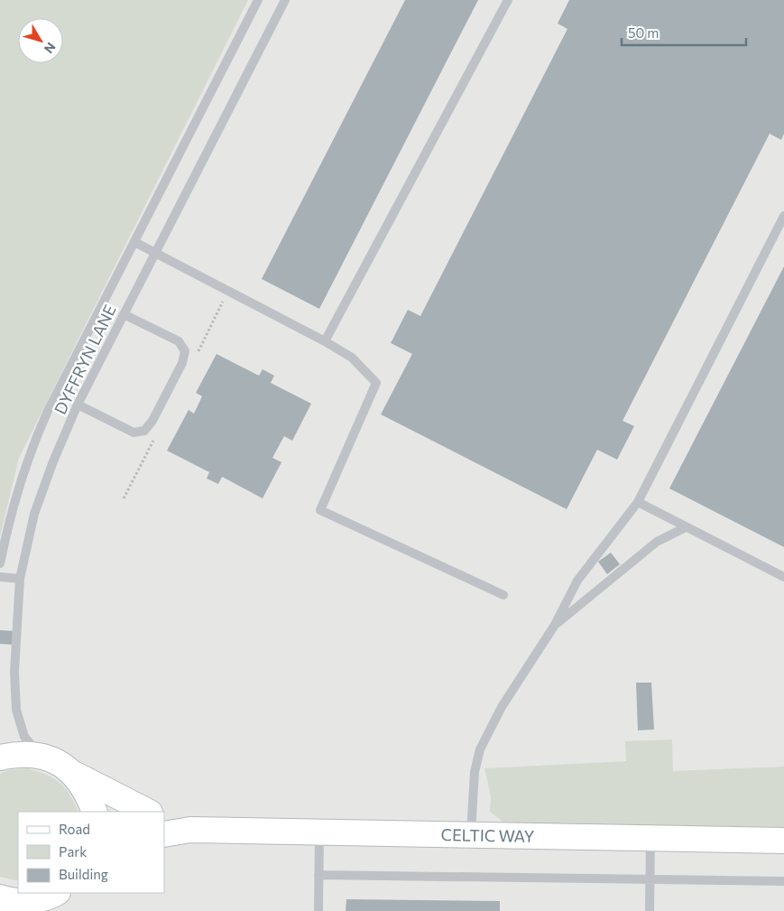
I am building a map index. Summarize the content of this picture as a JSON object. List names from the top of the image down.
{
  "streets": {
    "street": ["CELTIC WAY"],
    "lane": ["DYFFRYN LANE"]
  },
  "legend": ["Road", "Park", "Building"],
  "scale_bar": "50 m",
  "north": "bottom right"
}
